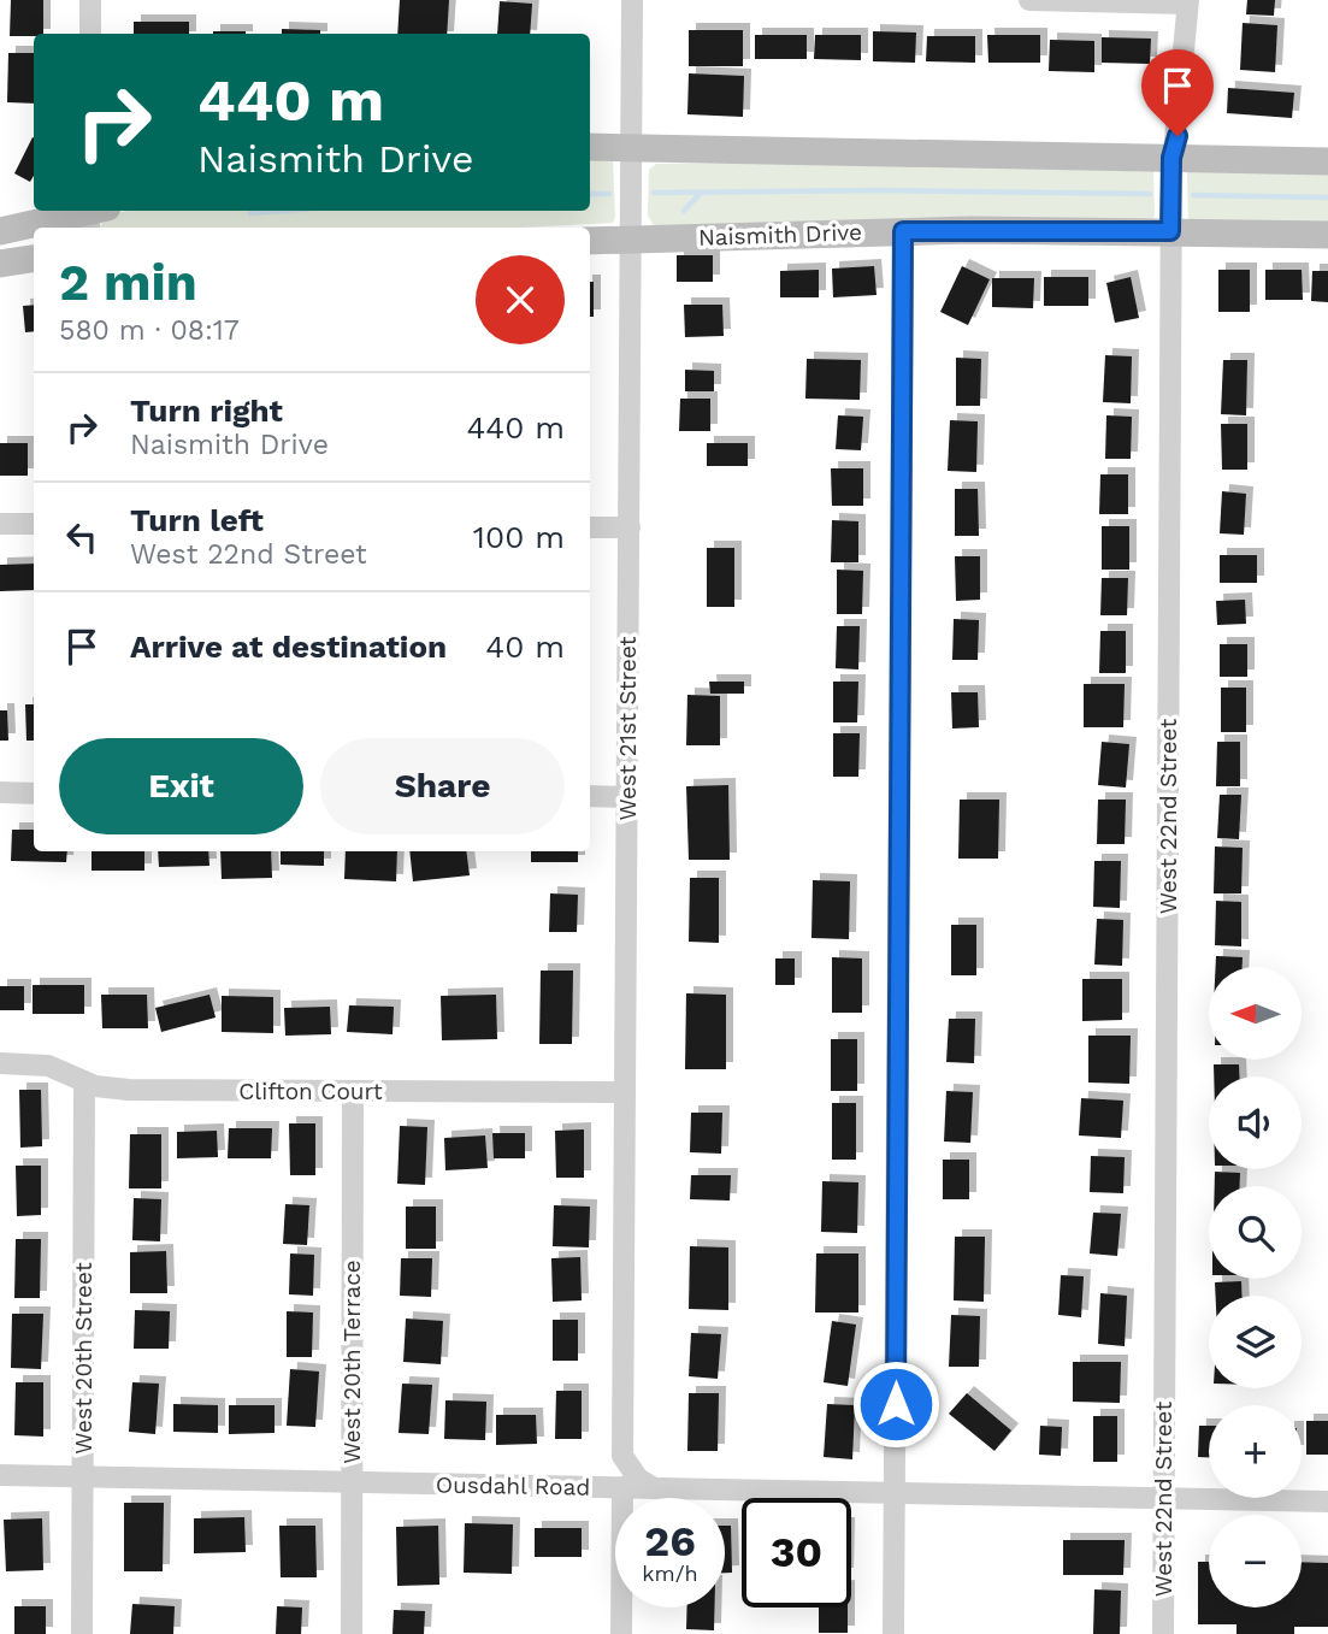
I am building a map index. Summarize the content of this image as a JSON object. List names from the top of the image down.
{
  "streets": {
    "street": [
      "Naismith Drive",
      "West 21st Street",
      "West 22nd Street",
      "Clifton Court",
      "West 20th Street",
      "West 20th Terrace",
      "Ousdahl Road"
    ]
  },
  "crossings": [
    ["Naismith Drive", "West 21st Street"],
    ["Naismith Drive", "West 22nd Street"],
    ["West 21st Street", "Clifton Court"],
    ["West 22nd Street", "Ousdahl Road"],
    ["Clifton Court", "West 20th Street"],
    ["Clifton Court", "West 20th Terrace"],
    ["West 20th Street", "Ousdahl Road"],
    ["West 20th Terrace", "Ousdahl Road"]
  ],
  "north": "left",
  "page": {
    "turn": ["440 m", "Naismith Drive"],
    "heading": ["2 min", "580 m · 08:17"],
    "list": [
      {
        "name": "Turn right",
        "note": "Naismith Drive",
        "value": "440 m"
      },
      {
        "name": "Turn left",
        "note": "West 22nd Street",
        "value": "100 m"
      },
      {
        "name": "Arrive at destination",
        "value": "40 m"
      }
    ],
    "buttons": ["Exit", "Share"],
    "map_buttons": ["+", "−"],
    "speed": "26 km/h",
    "limit": "30"
  }
}
